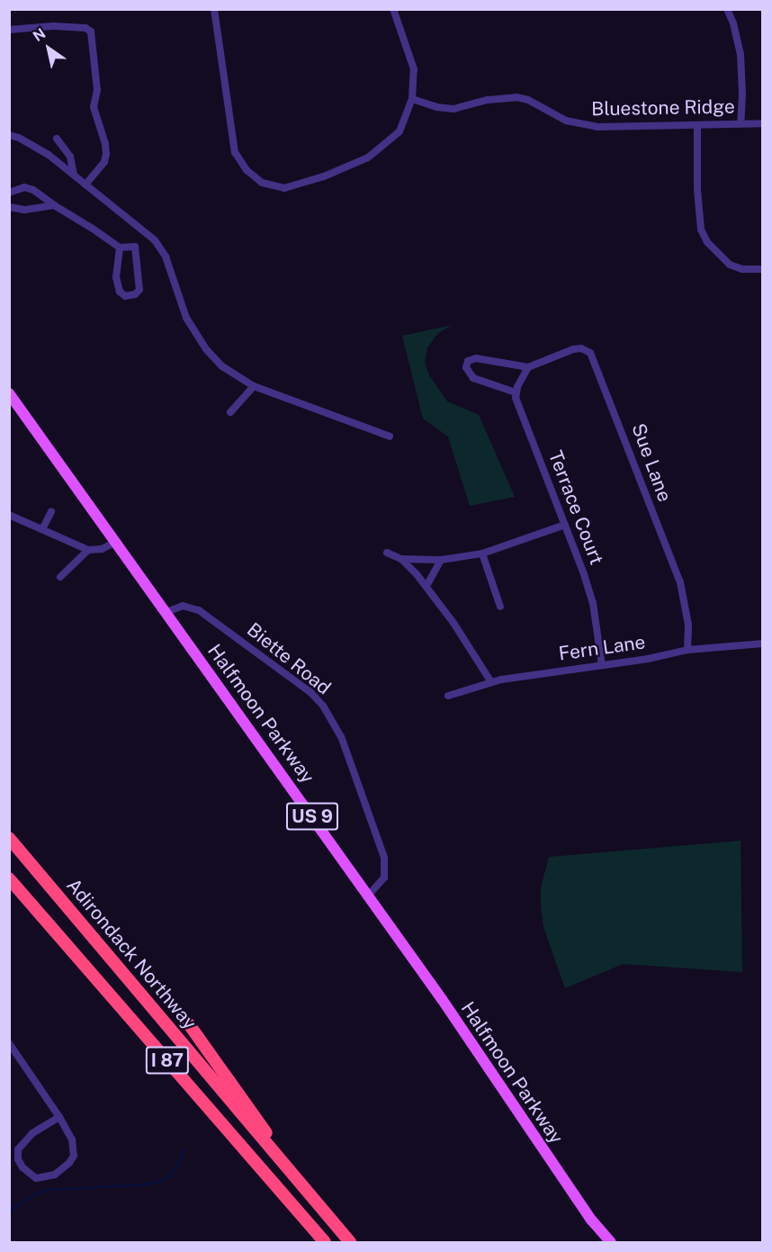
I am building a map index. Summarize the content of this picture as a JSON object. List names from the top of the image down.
{
  "streets": {
    "highway": ["Adirondack Northway", "I 87"],
    "main road": ["Halfmoon Parkway", "US 9"],
    "street": [
      "Bluestone Ridge",
      "Sue Lane",
      "Terrace Court",
      "Fern Lane",
      "Biette Road"
    ]
  },
  "crossings": [
    ["Sue Lane", "Fern Lane"],
    ["Terrace Court", "Fern Lane"],
    ["Biette Road", "Halfmoon Parkway"]
  ],
  "north": "top left"
}
